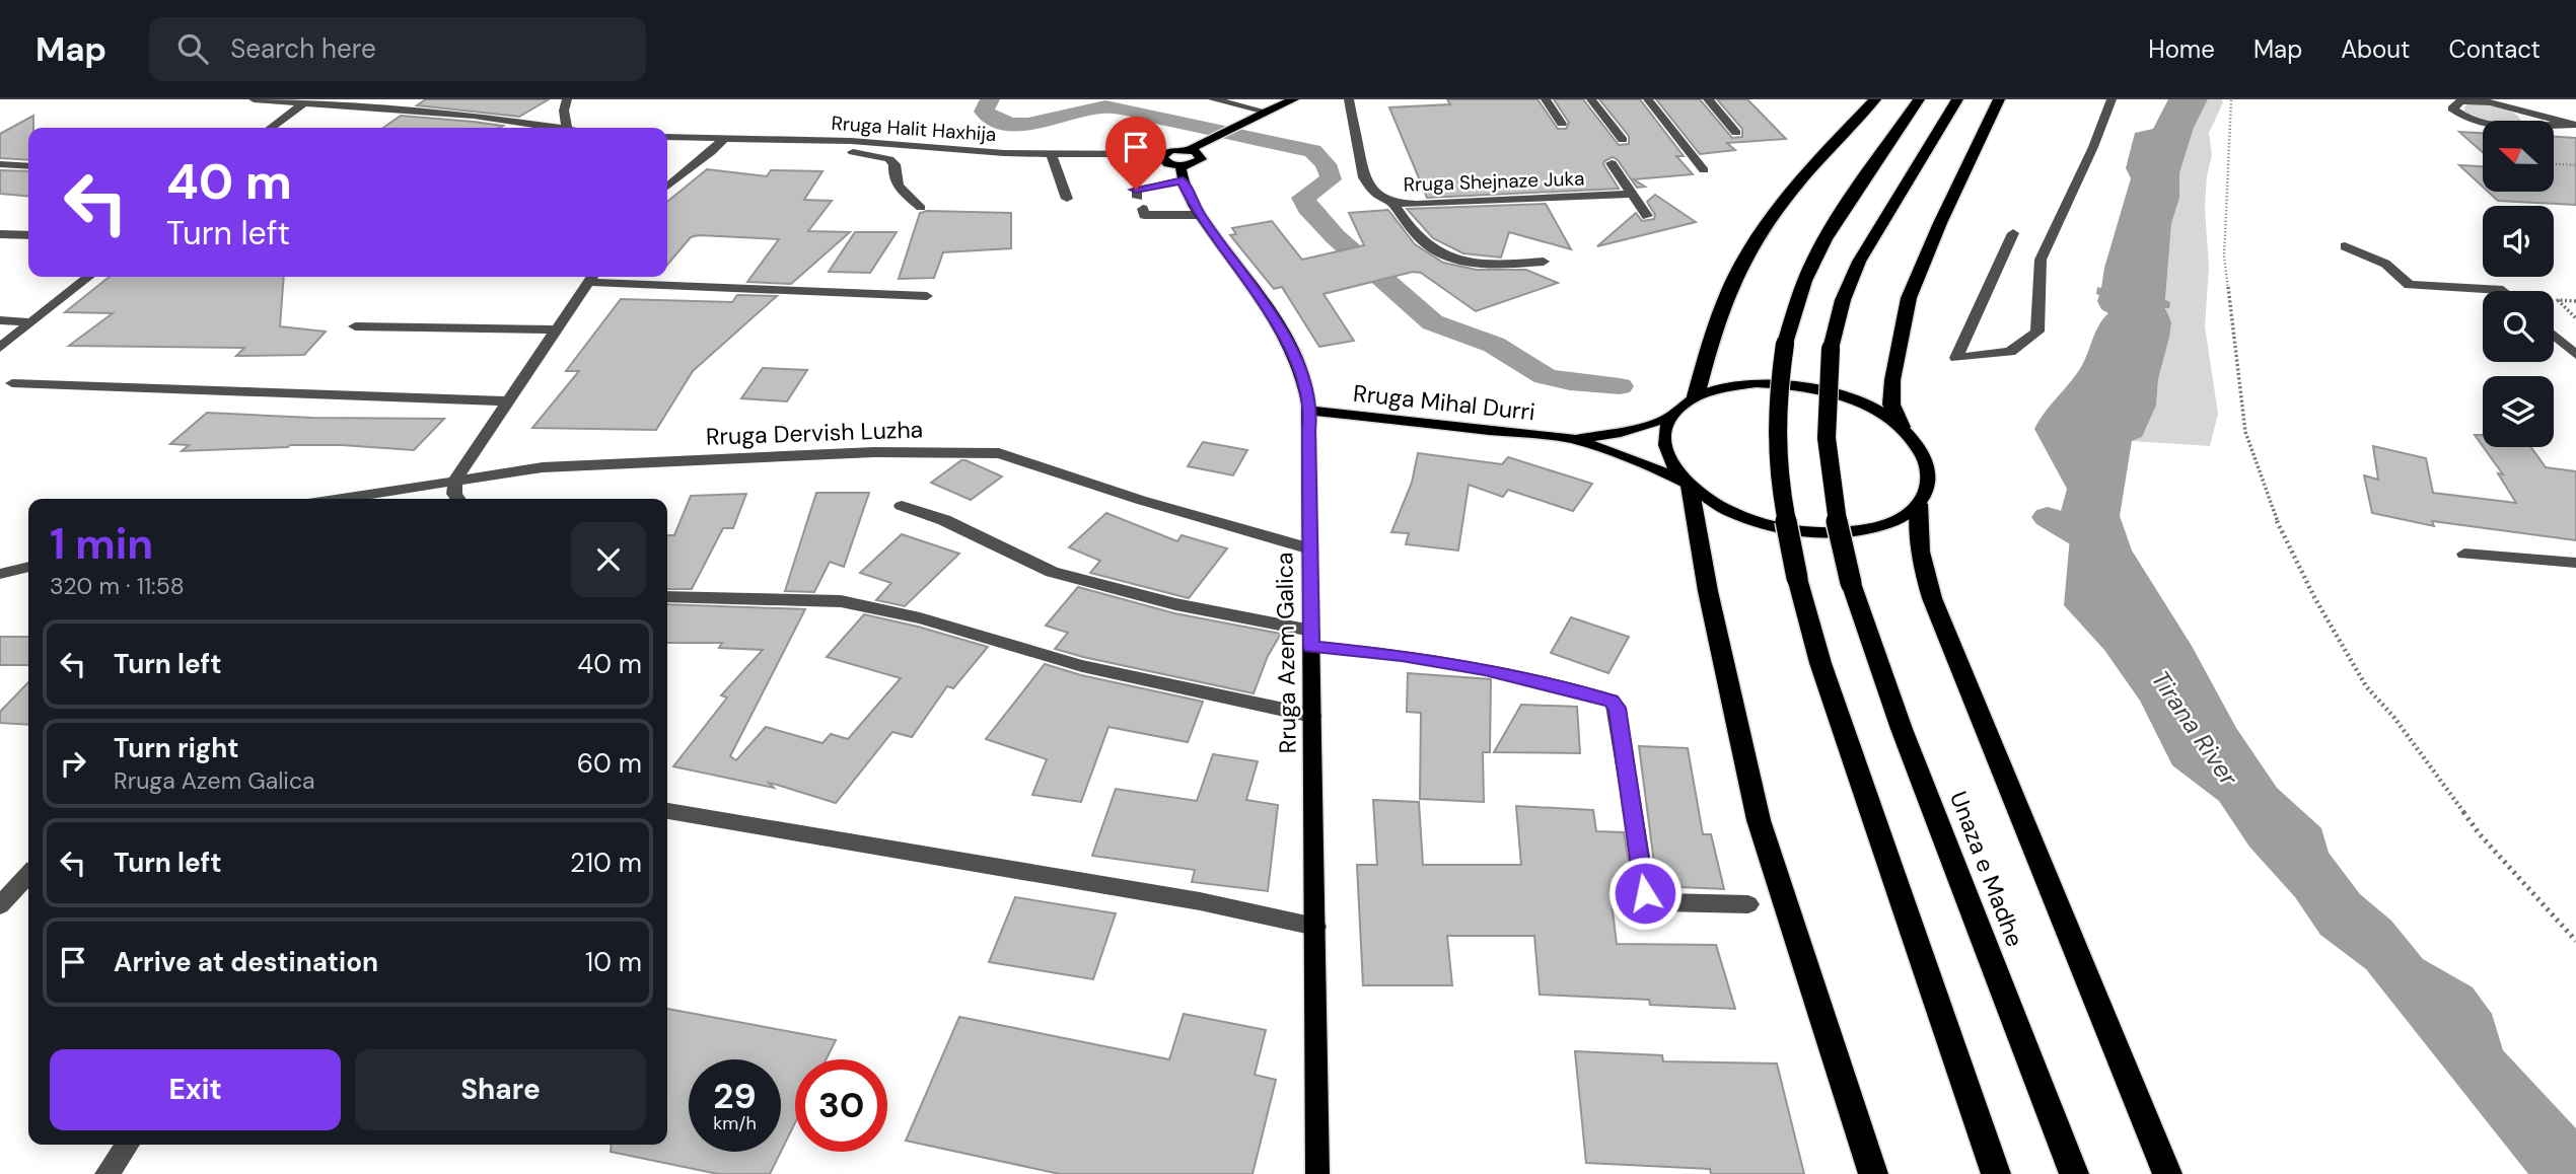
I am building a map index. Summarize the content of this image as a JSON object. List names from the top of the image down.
{
  "streets": {
    "highway": ["Unaza e Madhe"],
    "main road": ["Rruga Mihal Durri", "Rruga Azem Galica"],
    "street": ["Rruga Halit Haxhija", "Rruga Shejnaze Juka", "Rruga Dervish Luzha"]
  },
  "crossings": [
    ["Rruga Mihal Durri", "Rruga Azem Galica"],
    ["Rruga Dervish Luzha", "Rruga Azem Galica"]
  ],
  "water": ["Tirana River"],
  "north": "left",
  "page": {
    "header": "Map",
    "search": "Search here",
    "nav": [
      "Home",
      "Map",
      "About",
      "Contact"
    ],
    "turn": ["40 m", "Turn left"],
    "heading": ["1 min", "320 m · 11:58"],
    "list": [
      {
        "name": "Turn left",
        "value": "40 m"
      },
      {
        "name": "Turn right",
        "note": "Rruga Azem Galica",
        "value": "60 m"
      },
      {
        "name": "Turn left",
        "value": "210 m"
      },
      {
        "name": "Arrive at destination",
        "value": "10 m"
      }
    ],
    "buttons": ["Exit", "Share"],
    "speed": "29 km/h",
    "limit": "30"
  }
}
